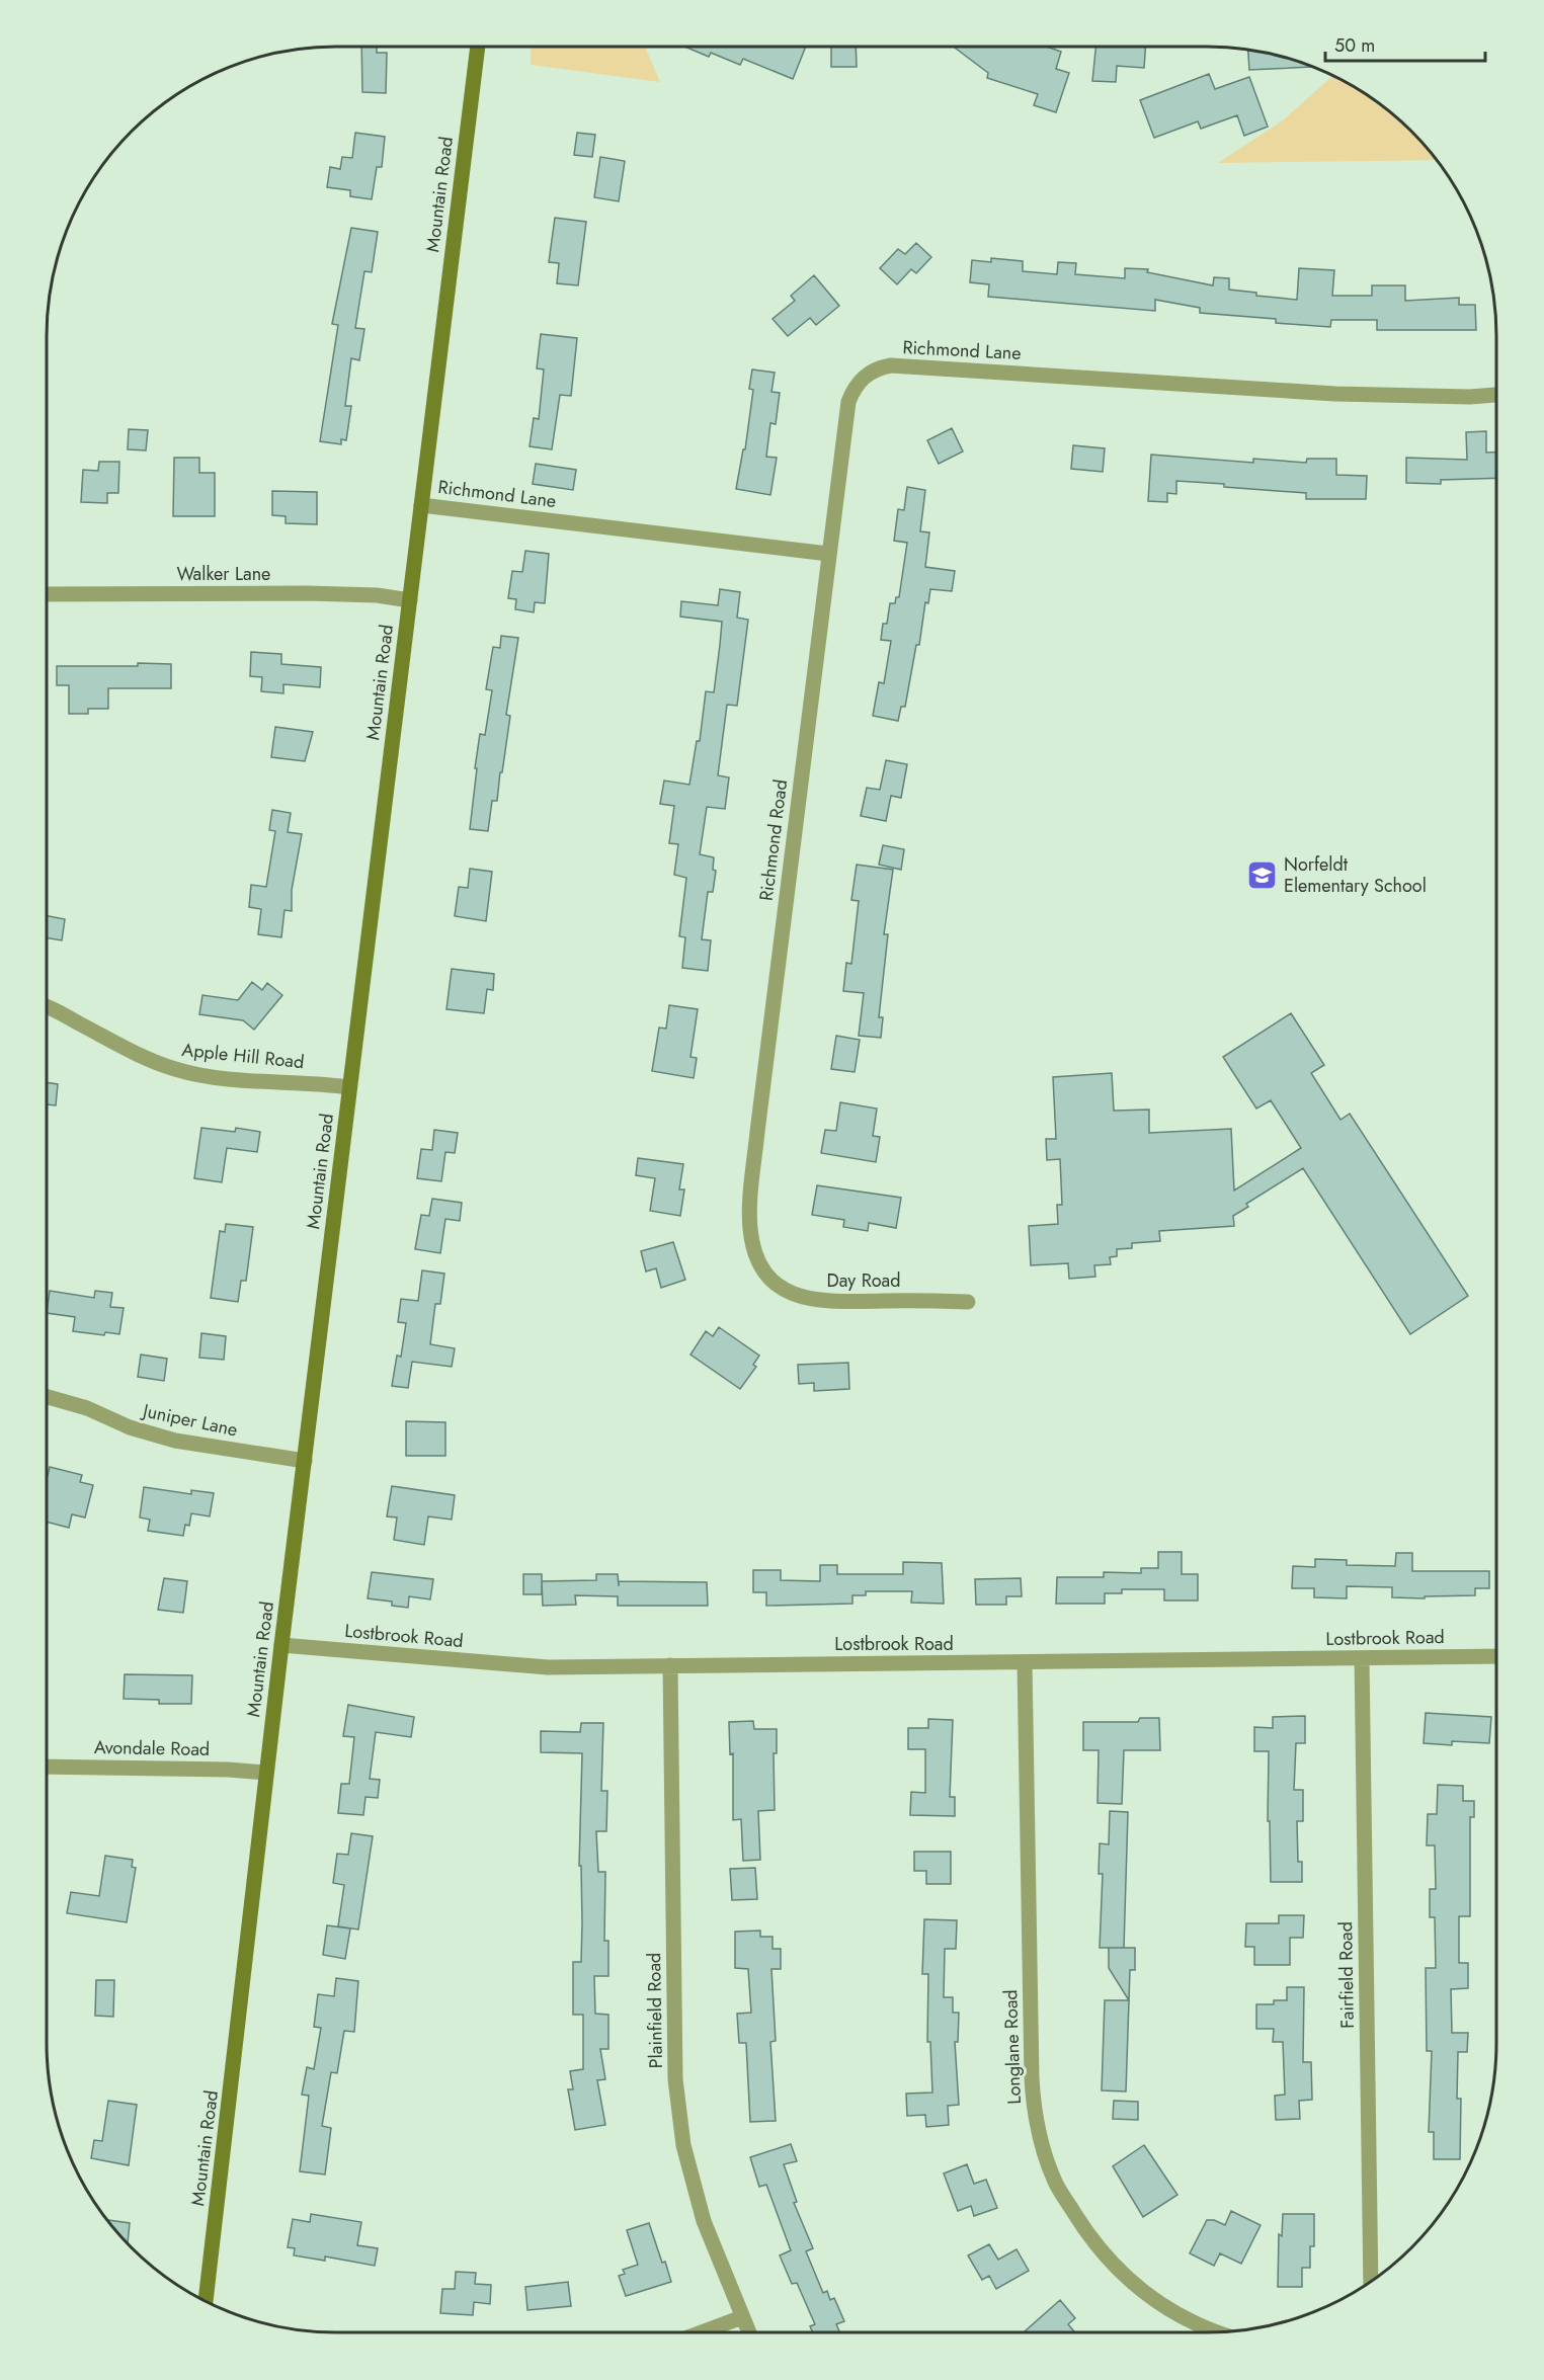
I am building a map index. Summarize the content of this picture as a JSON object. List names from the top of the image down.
{
  "streets": {
    "main road": ["Mountain Road"],
    "street": [
      "Richmond Lane",
      "Walker Lane",
      "Richmond Road",
      "Apple Hill Road",
      "Day Road",
      "Juniper Lane",
      "Lostbrook Road",
      "Avondale Road",
      "Fairfield Road",
      "Plainfield Road",
      "Longlane Road"
    ]
  },
  "crossings": [
    ["Mountain Road", "Richmond Lane"],
    ["Mountain Road", "Walker Lane"],
    ["Mountain Road", "Apple Hill Road"],
    ["Mountain Road", "Juniper Lane"],
    ["Mountain Road", "Lostbrook Road"],
    ["Mountain Road", "Avondale Road"],
    ["Richmond Lane", "Richmond Road"],
    ["Richmond Road", "Day Road"],
    ["Lostbrook Road", "Fairfield Road"],
    ["Lostbrook Road", "Plainfield Road"],
    ["Lostbrook Road", "Longlane Road"]
  ],
  "places": {
    "school or university": ["Norfeldt Elementary School"]
  },
  "scale_bar": "50 m"
}
